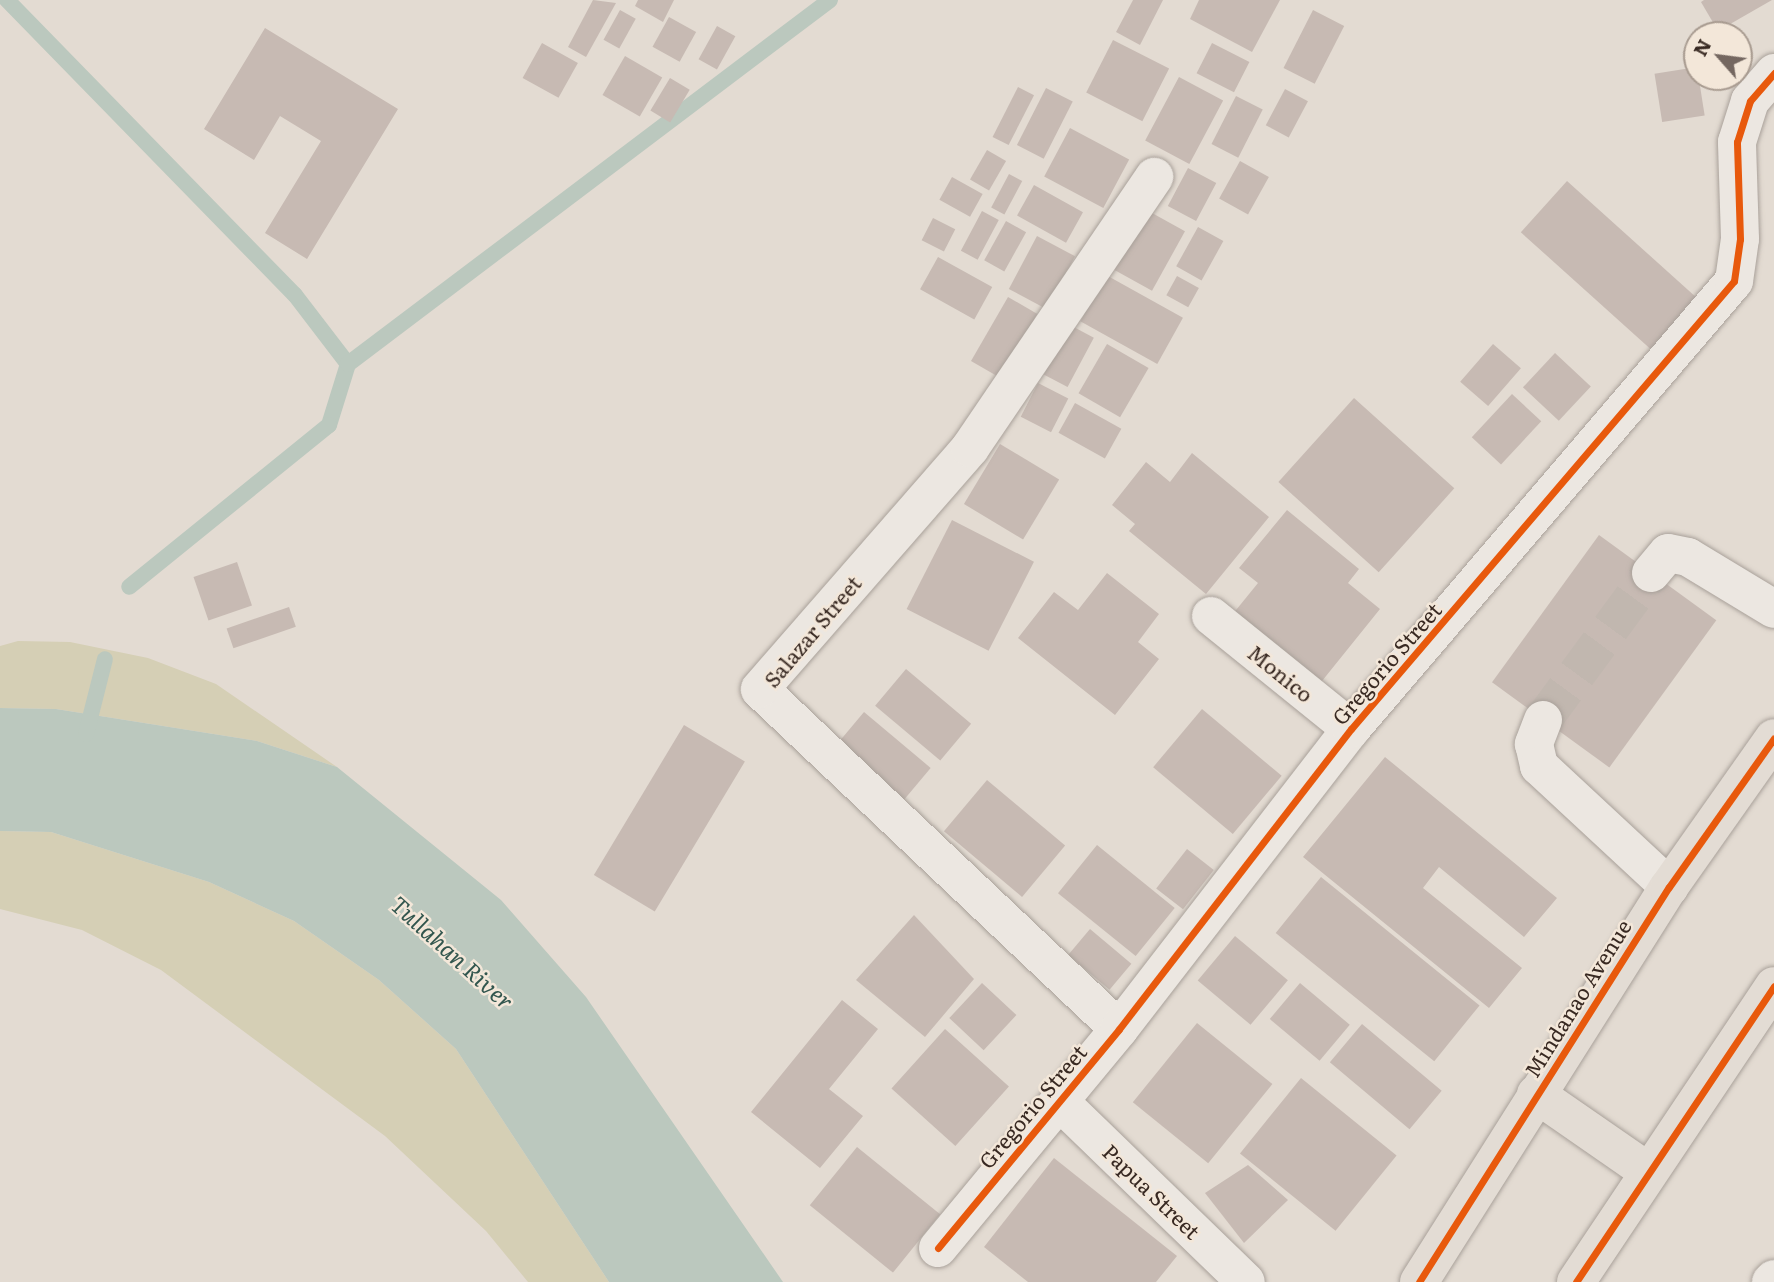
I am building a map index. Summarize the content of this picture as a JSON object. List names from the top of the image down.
{
  "streets": {
    "main road": ["Mindanao Avenue"],
    "street": [
      "Salazar Street",
      "Gregorio Street",
      "Monico",
      "Papua Street"
    ]
  },
  "crossings": [
    ["Salazar Street", "Gregorio Street"],
    ["Gregorio Street", "Monico"],
    ["Gregorio Street", "Papua Street"]
  ],
  "water": ["Tullahan River"],
  "north": "top left"
}
